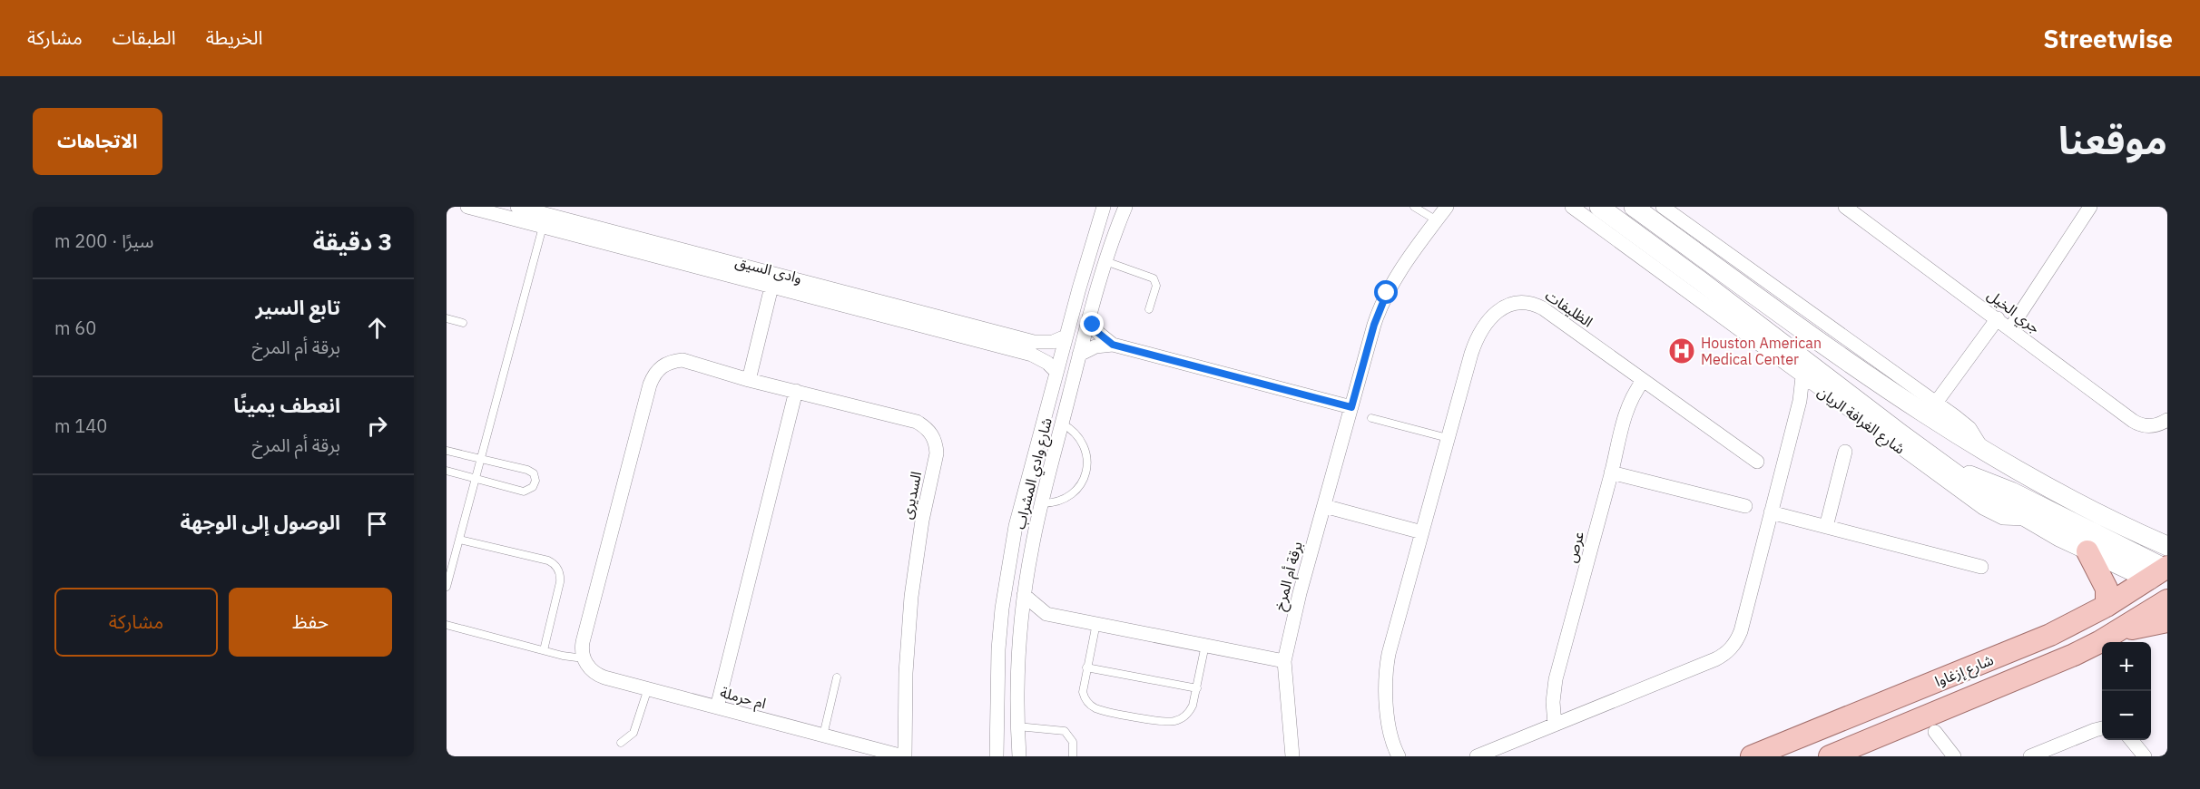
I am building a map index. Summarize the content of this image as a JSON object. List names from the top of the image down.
{
  "streets": {
    "main road": ["شارع الغرافة الريان", "شارع إزغاوا"],
    "street": [
      "وادى السيق",
      "الظليفات",
      "جري الخيل",
      "شارع وادي المشراب",
      "السديرى",
      "عرص",
      "برقة أم المرخ",
      "ام حرملة"
    ]
  },
  "crossings": [
    ["وادى السيق", "شارع وادي المشراب"],
    ["الظليفات", "عرص"],
    ["شارع الغرافة الريان", "شارع إزغاوا"],
    ["السديرى", "ام حرملة"]
  ],
  "places": {
    "hospital": ["Houston American Medical Center"]
  },
  "page": {
    "header": "Streetwise",
    "nav": ["الخريطة", "الطبقات", "مشاركة"],
    "title": "موقعنا",
    "buttons": [
      "الاتجاهات",
      ["حفظ", "مشاركة"]
    ],
    "heading": ["3 دقيقة", "سيرًا · 200 m"],
    "list": [
      ["تابع السير", "برقة أم المرخ", "60 m"],
      ["انعطف يمينًا", "برقة أم المرخ", "140 m"],
      "الوصول إلى الوجهة"
    ],
    "map_buttons": ["+", "−"]
  }
}
